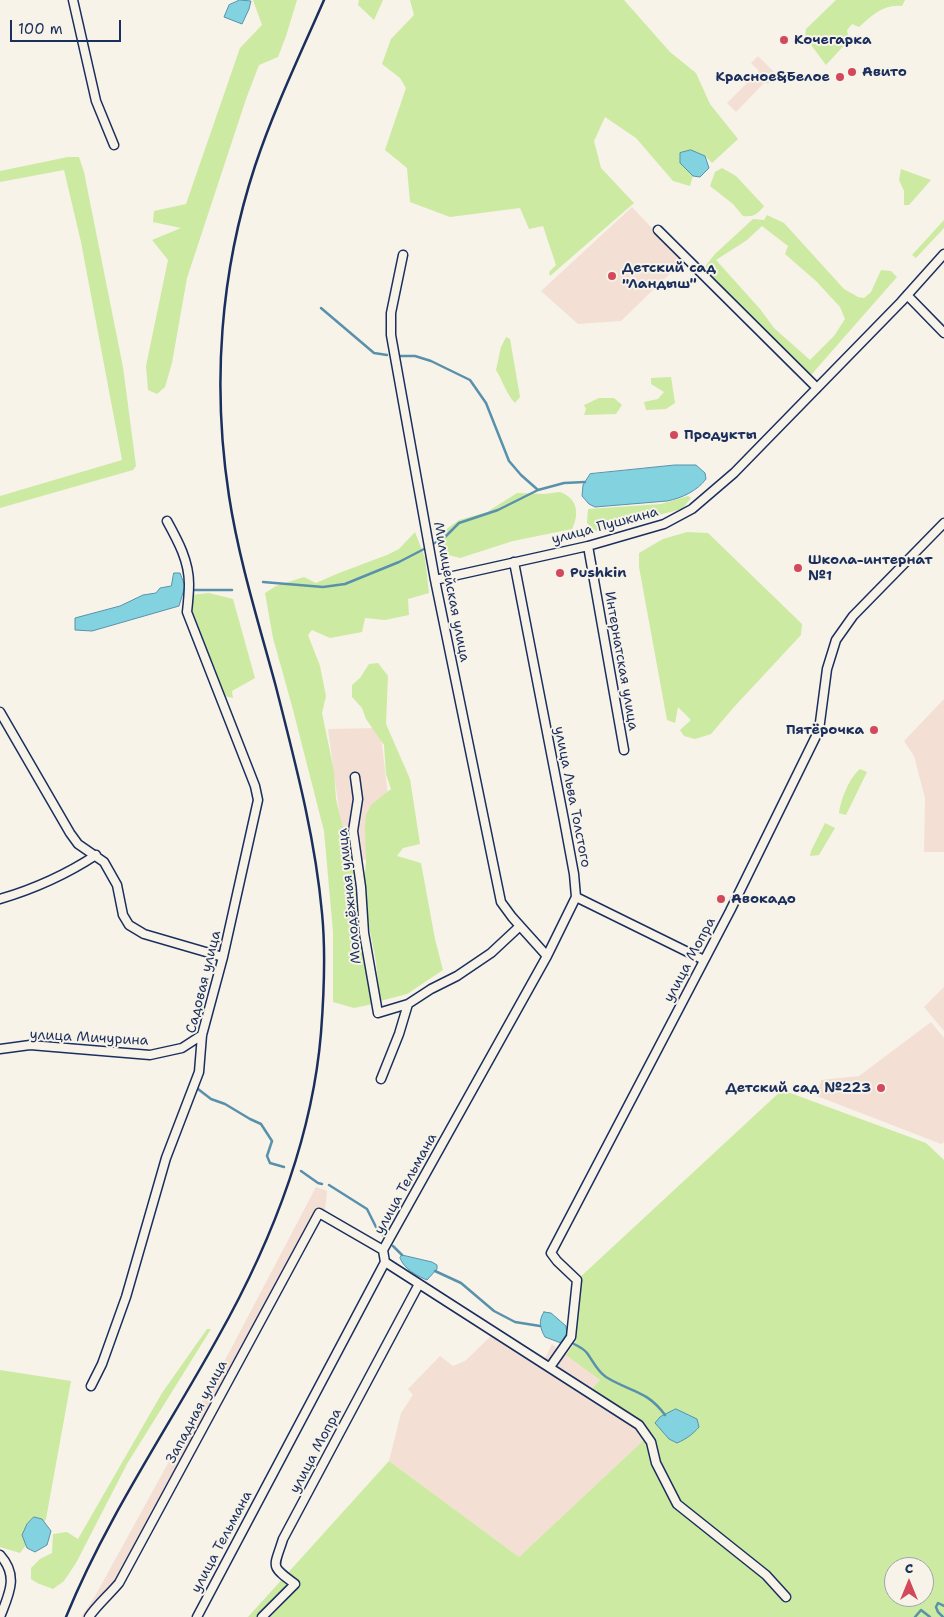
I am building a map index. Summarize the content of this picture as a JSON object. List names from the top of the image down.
{
  "streets": {
    "street": [
      "улица Пушкина",
      "Милицейская улица",
      "Интернатская улица",
      "улица Льва Толстого",
      "Молодёжная улица",
      "улица Мопра",
      "Садовая улица",
      "улица Мичурина",
      "улица Тельмана",
      "Западная улица"
    ]
  },
  "crossings": [
    ["улица Пушкина", "Милицейская улица"],
    ["улица Пушкина", "Интернатская улица"],
    ["улица Пушкина", "улица Льва Толстого"],
    ["Милицейская улица", "улица Тельмана"],
    ["улица Льва Толстого", "улица Тельмана"],
    ["Садовая улица", "улица Мичурина"],
    ["улица Тельмана", "Западная улица"]
  ],
  "places": [
    "Кочегарка",
    "Авито",
    "Красное&Белое",
    "Детский сад \"Ландыш\"",
    "Продукты",
    "Школа-интернат №1",
    "Pushkin",
    "Пятёрочка",
    "Авокадо",
    "Детский сад №223"
  ],
  "scale_bar": "100 m",
  "north": "top"
}
